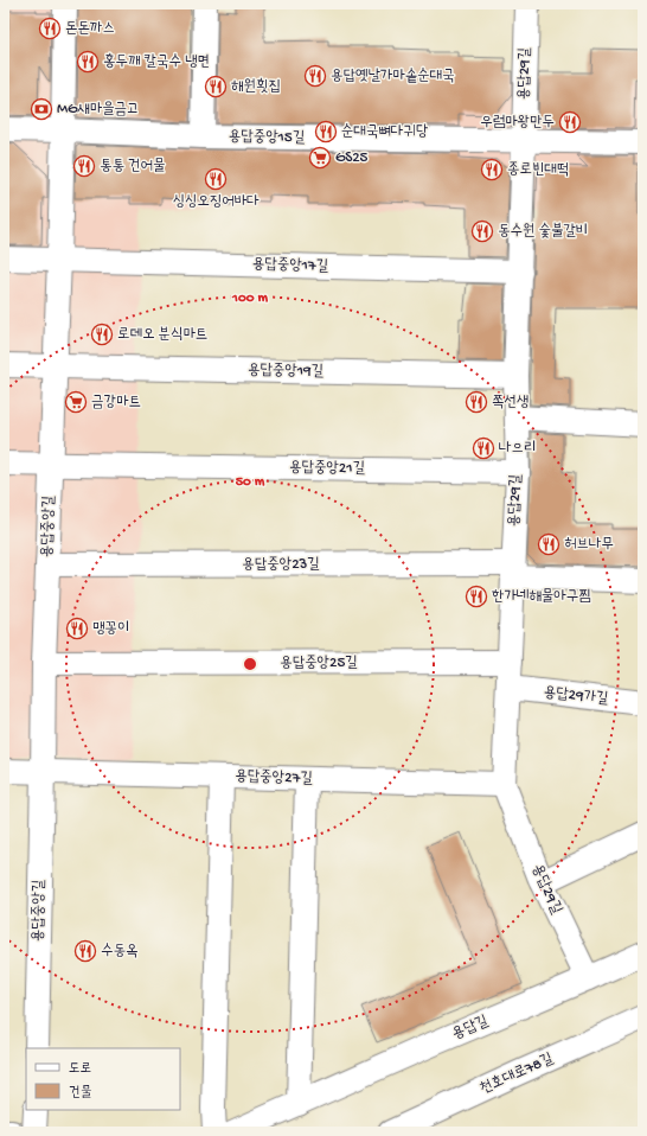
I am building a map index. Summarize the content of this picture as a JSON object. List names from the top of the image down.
{
  "streets": {
    "street": [
      "용답29길",
      "용답중앙15길",
      "용답중앙17길",
      "용답중앙19길",
      "용답중앙21길",
      "용답중앙길",
      "용답중앙23길",
      "용답중앙25길",
      "용답29가길",
      "용답중앙27길",
      "용답길",
      "천호대로78길"
    ]
  },
  "crossings": [
    ["용답29길", "용답중앙15길"],
    ["용답29길", "용답중앙17길"],
    ["용답29길", "용답중앙19길"],
    ["용답29길", "용답중앙21길"],
    ["용답29길", "용답중앙23길"],
    ["용답29길", "용답중앙25길"],
    ["용답29길", "용답29가길"],
    ["용답29길", "용답중앙27길"],
    ["용답29길", "용답길"],
    ["용답중앙15길", "용답중앙길"],
    ["용답중앙17길", "용답중앙길"],
    ["용답중앙19길", "용답중앙길"],
    ["용답중앙21길", "용답중앙길"],
    ["용답중앙길", "용답중앙23길"],
    ["용답중앙길", "용답중앙25길"],
    ["용답중앙길", "용답중앙27길"]
  ],
  "places": {
    "restaurant": [
      "돈돈까스",
      "홍두깨 칼국수 냉면",
      "용답옛날가마솥순대국",
      "해원횟집",
      "우럼마왕만두",
      "순대국뼈다귀당",
      "통통 건어물",
      "종로빈대떡",
      "싱싱오징어바다",
      "동수원 숯불갈비",
      "로데오 분식마트",
      "쪽선생",
      "나으리",
      "허브나무",
      "한가네해물아구찜",
      "맹꽁이",
      "수동옥"
    ],
    "bank": ["MG새마을금고"],
    "supermarket": ["GS25", "금강마트"]
  },
  "legend": ["도로", "건물"],
  "rings": ["100 m", "50 m"]
}
